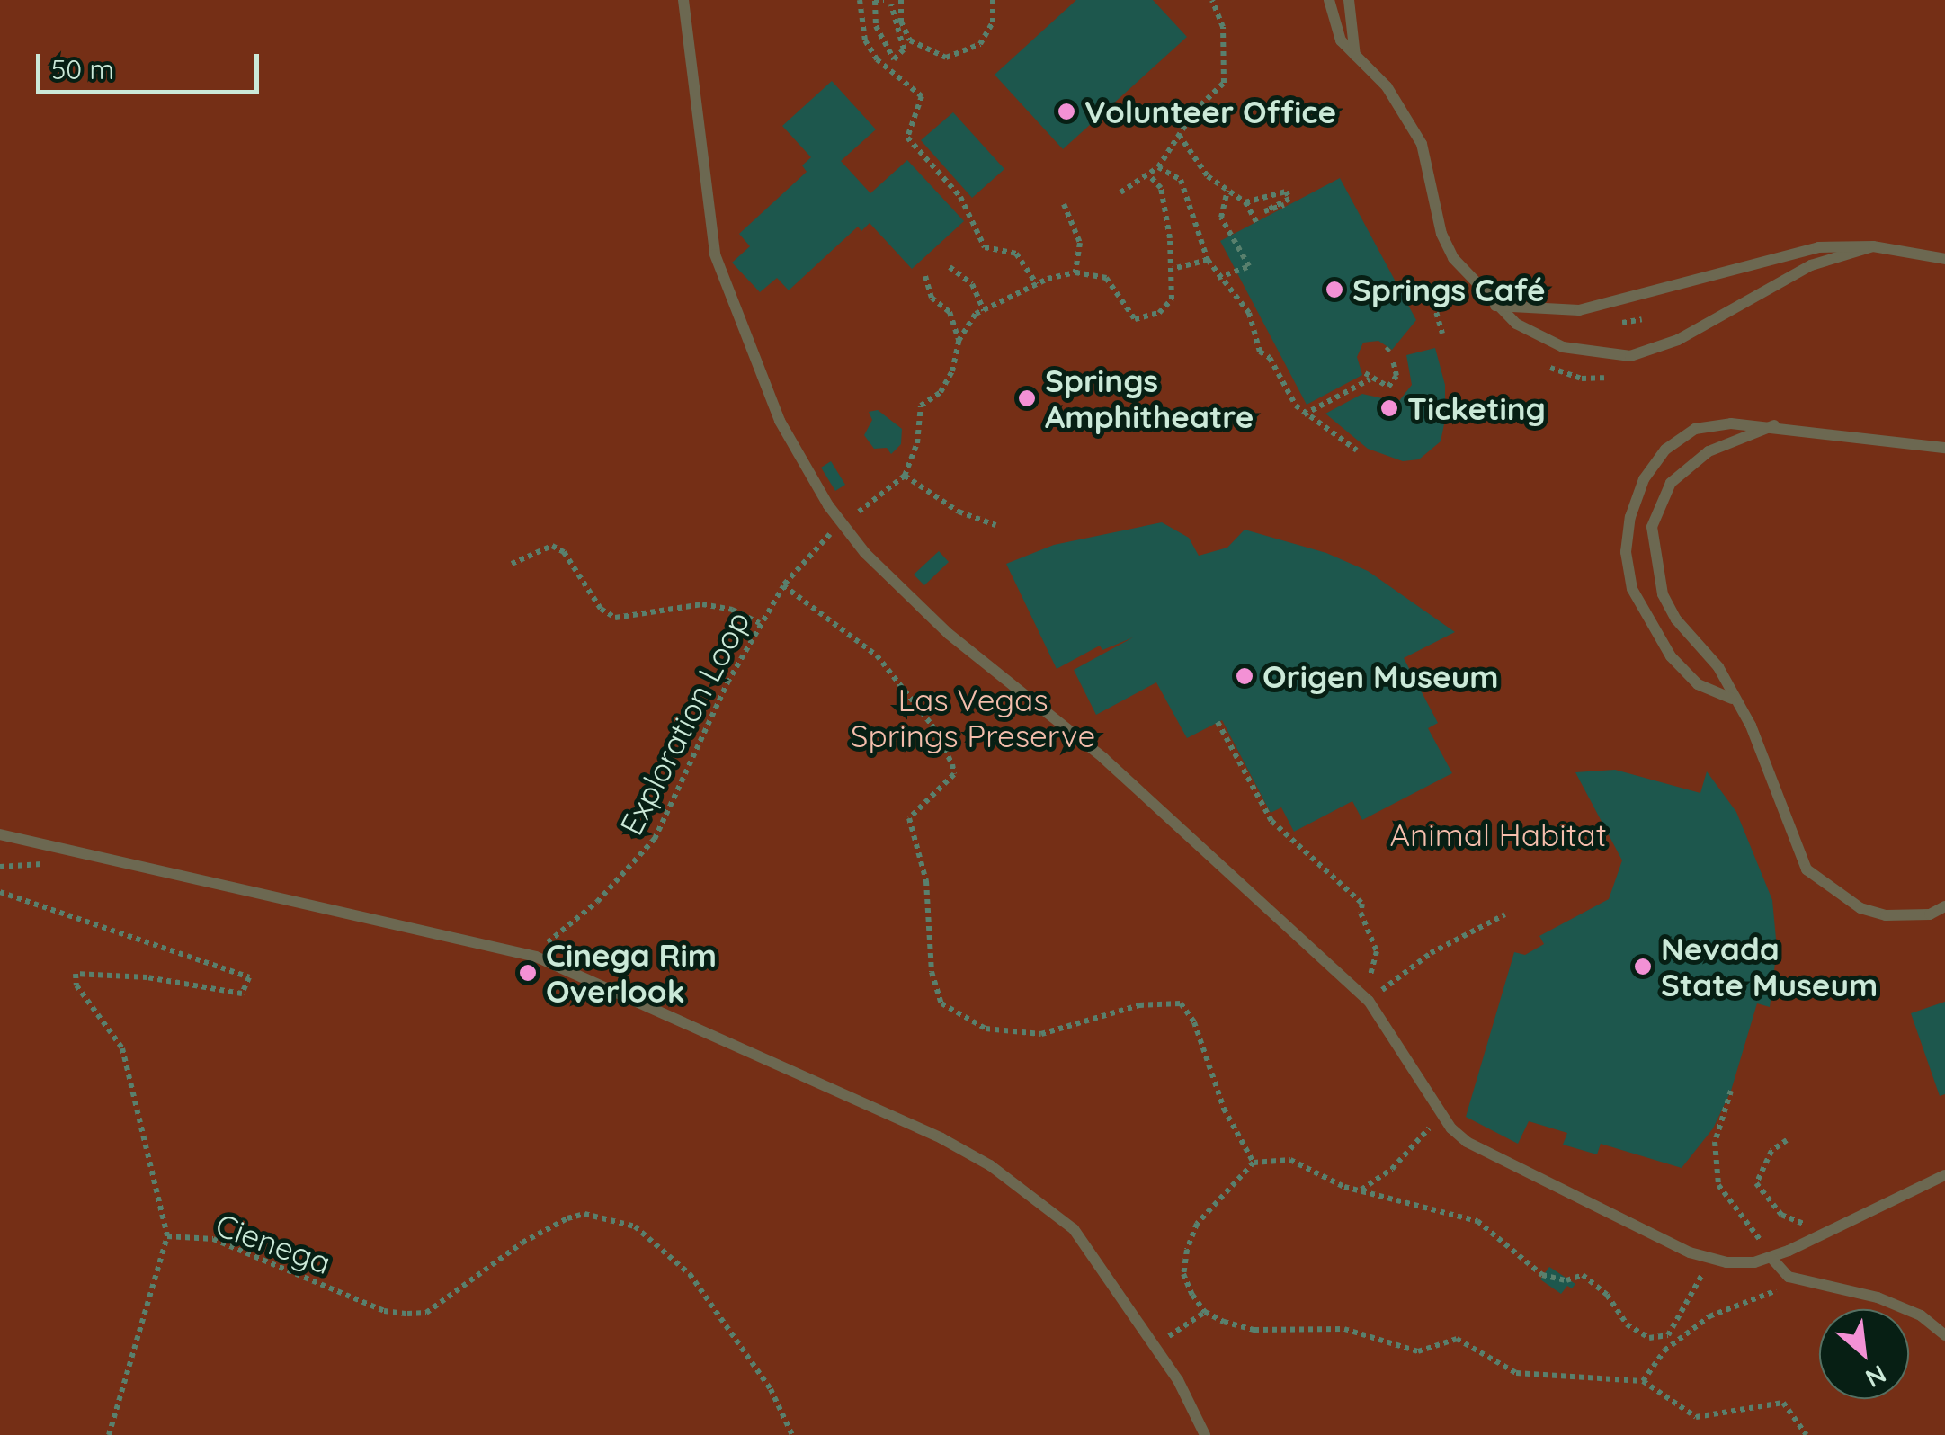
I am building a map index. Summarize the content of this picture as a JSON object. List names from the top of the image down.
{
  "streets": {
    "path": ["Exploration Loop", "Cienega"]
  },
  "parks": ["Las Vegas Springs Preserve", "Animal Habitat"],
  "places": [
    "Volunteer Office",
    "Springs Café",
    "Springs Amphitheatre",
    "Ticketing",
    "Origen Museum",
    "Nevada State Museum",
    "Cinega Rim Overlook"
  ],
  "scale_bar": "50 m",
  "north": "bottom right"
}
